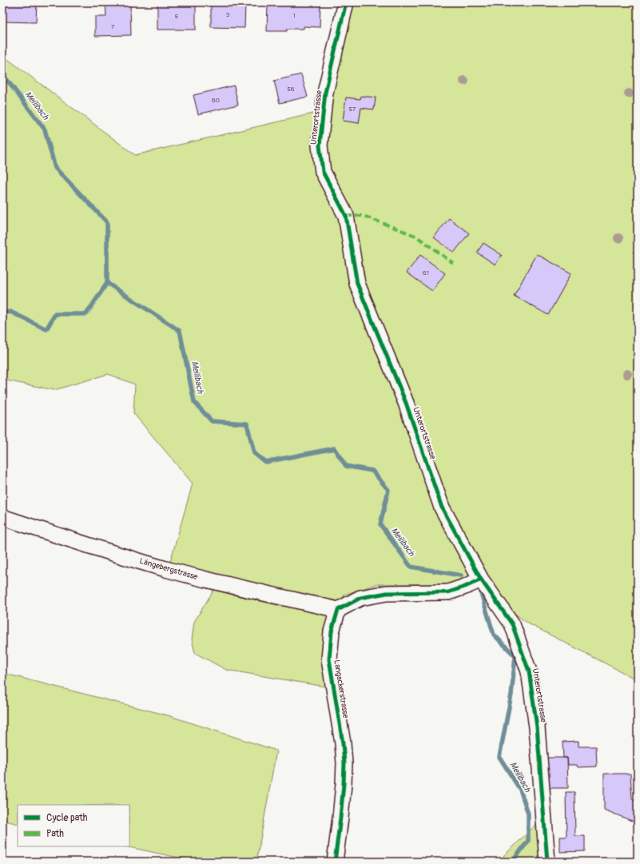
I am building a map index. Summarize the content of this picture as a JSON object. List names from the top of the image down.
{
  "streets": {
    "street": ["Unterortstrasse", "Längebergstrasse", "Langackerstrasse"]
  },
  "crossings": [
    ["Längebergstrasse", "Langackerstrasse"]
  ],
  "water": ["Meilibach"],
  "house_numbers": [
    "3",
    "1",
    "5",
    "7",
    "56",
    "60",
    "57",
    "61"
  ],
  "legend": ["Cycle path", "Path"]
}
